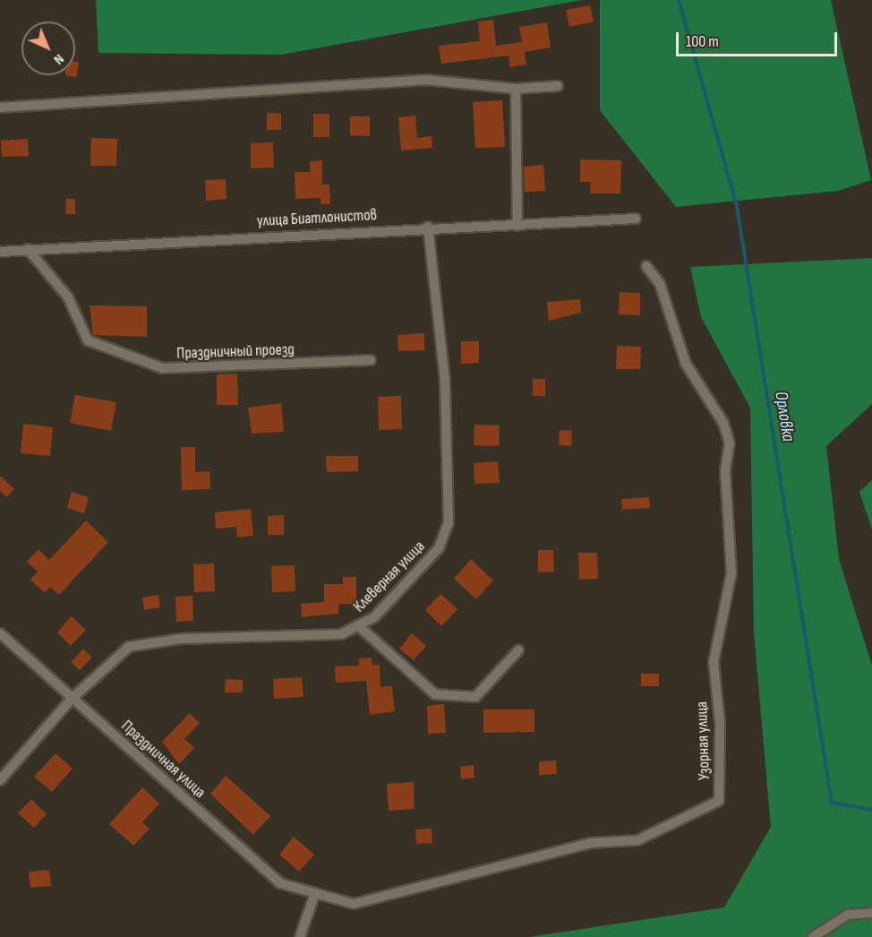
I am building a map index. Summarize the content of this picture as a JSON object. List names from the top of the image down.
{
  "streets": {
    "street": [
      "улица Биатлонистов",
      "Праздничный проезд",
      "Клеверная улица",
      "Узорная улица",
      "Праздничная улица"
    ]
  },
  "crossings": [
    ["улица Биатлонистов", "Праздничный проезд"],
    ["улица Биатлонистов", "Клеверная улица"],
    ["Клеверная улица", "Праздничная улица"],
    ["Узорная улица", "Праздничная улица"]
  ],
  "water": ["Орловка"],
  "scale_bar": "100 m",
  "north": "bottom right"
}
